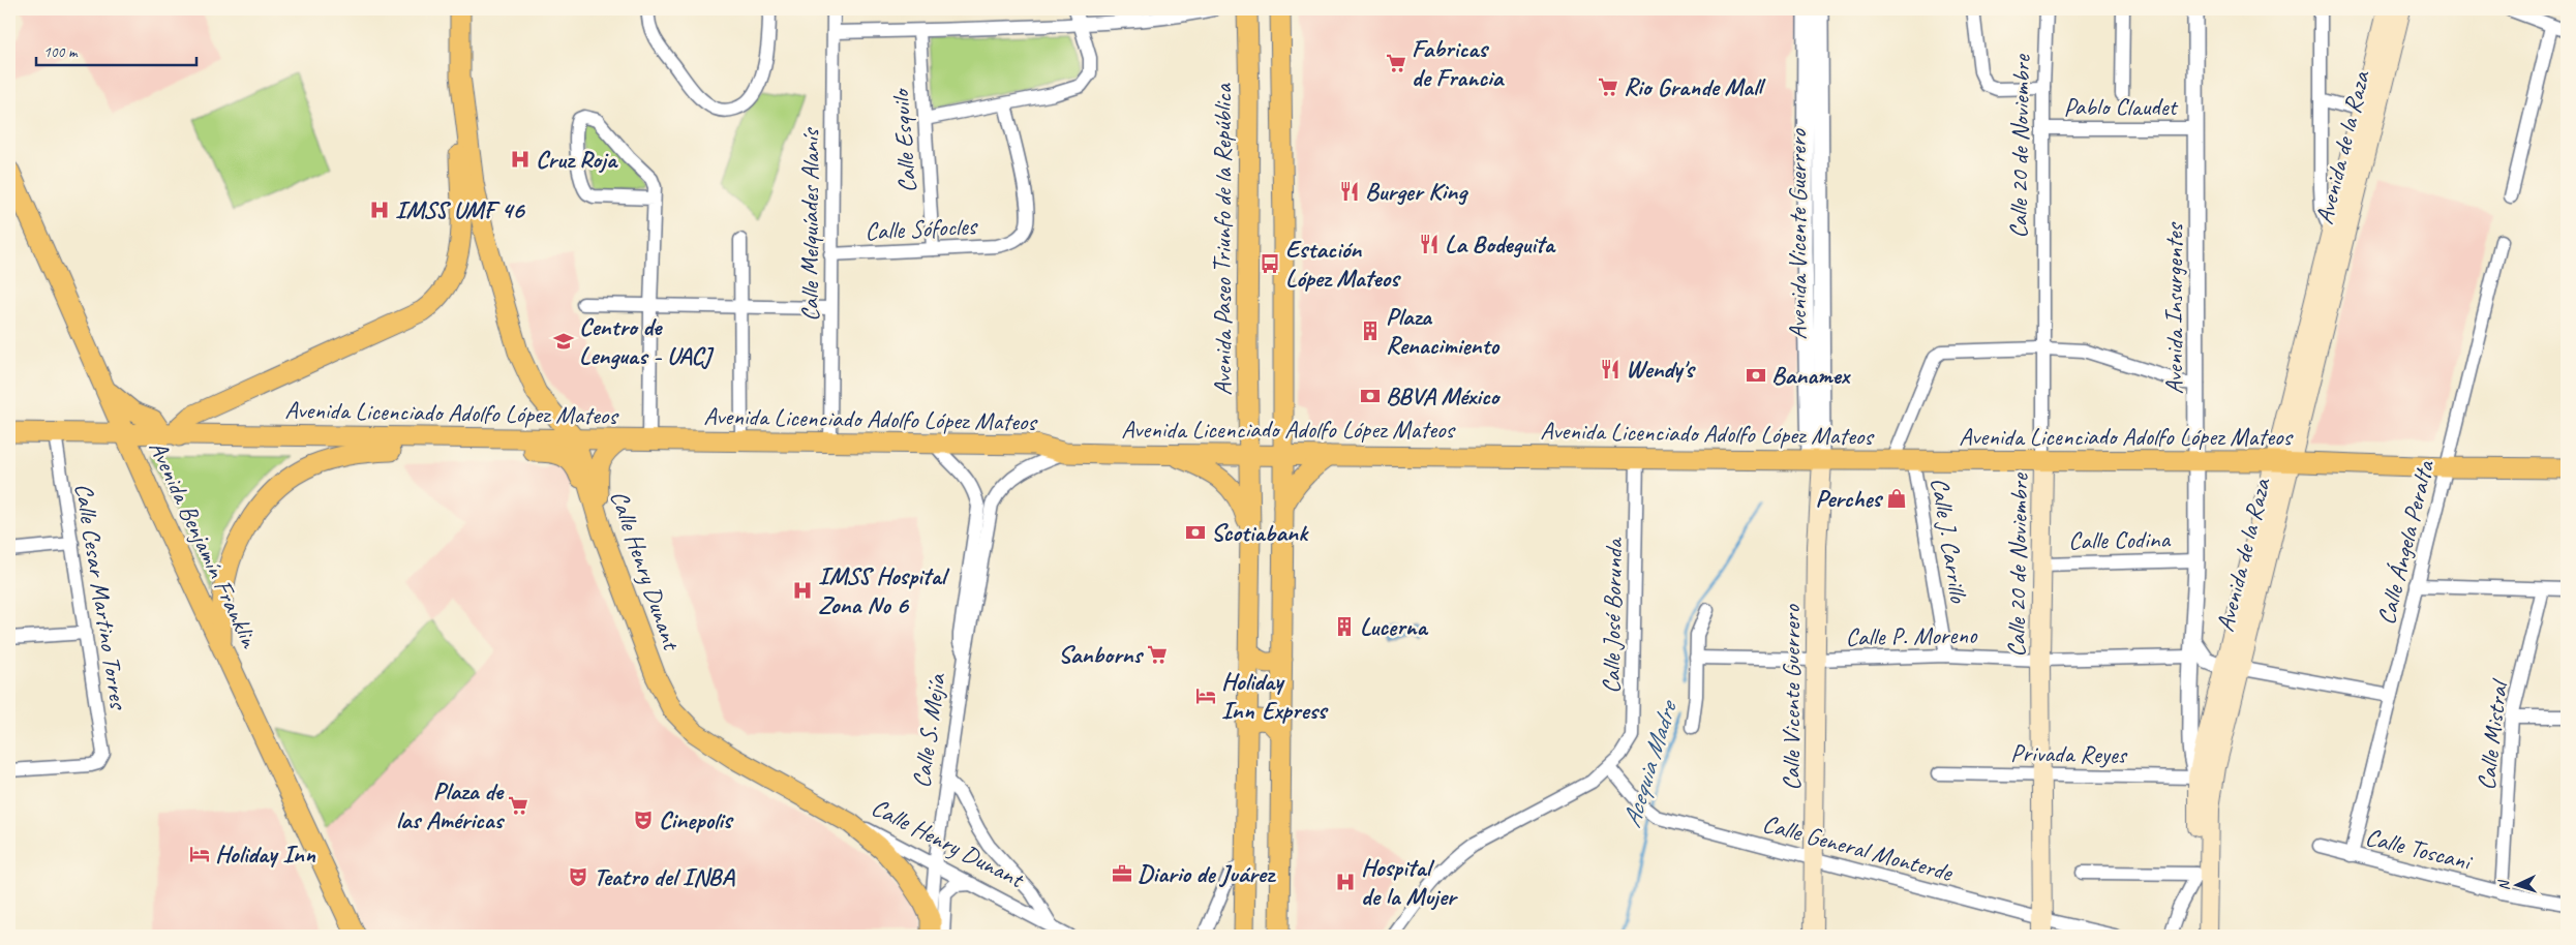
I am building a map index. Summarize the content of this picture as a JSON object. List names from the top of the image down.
{
  "streets": {
    "main road": [
      "Calle 20 de Noviembre",
      "Avenida de la Raza",
      "Avenida Paseo Triunfo de la República",
      "Avenida Licenciado Adolfo López Mateos",
      "Avenida Benjamín Franklin",
      "Calle Henry Dunant",
      "Calle Vicente Guerrero"
    ],
    "street": [
      "Pablo Claudet",
      "Calle Esquilo",
      "Calle Melquíades Alanís",
      "Calle Sófocles",
      "Avenida Vicente Guerrero",
      "Avenida Insurgentes",
      "Calle J. Carrillo",
      "Calle Codina",
      "Calle Ángela Peralta",
      "Calle Cesar Martino Torres",
      "Calle José Borunda",
      "Calle P. Moreno",
      "Calle S. Mejía",
      "Calle Mistral",
      "Privada Reyes",
      "Calle General Monterde",
      "Calle Toscani"
    ]
  },
  "crossings": [
    ["Pablo Claudet", "Calle 20 de Noviembre"],
    ["Pablo Claudet", "Avenida Insurgentes"],
    ["Calle Esquilo", "Calle Sófocles"],
    ["Calle 20 de Noviembre", "Avenida Licenciado Adolfo López Mateos"],
    ["Calle 20 de Noviembre", "Calle Codina"],
    ["Calle 20 de Noviembre", "Calle P. Moreno"],
    ["Calle 20 de Noviembre", "Privada Reyes"],
    ["Calle 20 de Noviembre", "Calle General Monterde"],
    ["Avenida de la Raza", "Avenida Insurgentes"],
    ["Avenida de la Raza", "Avenida Licenciado Adolfo López Mateos"],
    ["Avenida de la Raza", "Privada Reyes"],
    ["Calle Melquíades Alanís", "Calle Sófocles"],
    ["Calle Melquíades Alanís", "Avenida Licenciado Adolfo López Mateos"],
    ["Avenida Vicente Guerrero", "Avenida Licenciado Adolfo López Mateos"],
    ["Avenida Vicente Guerrero", "Calle Vicente Guerrero"],
    ["Avenida Paseo Triunfo de la República", "Avenida Licenciado Adolfo López Mateos"],
    ["Avenida Insurgentes", "Avenida Licenciado Adolfo López Mateos"],
    ["Avenida Insurgentes", "Calle Codina"],
    ["Avenida Insurgentes", "Calle P. Moreno"],
    ["Avenida Insurgentes", "Privada Reyes"],
    ["Avenida Licenciado Adolfo López Mateos", "Calle J. Carrillo"],
    ["Avenida Licenciado Adolfo López Mateos", "Calle Ángela Peralta"],
    ["Avenida Licenciado Adolfo López Mateos", "Avenida Benjamín Franklin"],
    ["Avenida Licenciado Adolfo López Mateos", "Calle Henry Dunant"],
    ["Avenida Licenciado Adolfo López Mateos", "Calle Cesar Martino Torres"],
    ["Avenida Licenciado Adolfo López Mateos", "Calle José Borunda"],
    ["Avenida Licenciado Adolfo López Mateos", "Calle Vicente Guerrero"],
    ["Avenida Licenciado Adolfo López Mateos", "Calle S. Mejía"],
    ["Calle J. Carrillo", "Calle P. Moreno"],
    ["Calle Ángela Peralta", "Calle Toscani"],
    ["Calle Henry Dunant", "Calle S. Mejía"],
    ["Calle José Borunda", "Calle General Monterde"],
    ["Calle P. Moreno", "Calle Vicente Guerrero"],
    ["Calle Vicente Guerrero", "Calle General Monterde"],
    ["Calle Mistral", "Calle Toscani"]
  ],
  "water": ["Acequia Madre"],
  "places": {
    "supermarket": [
      "Fabricas de Francia",
      "Rio Grande Mall",
      "Sanborns",
      "Plaza de las Américas"
    ],
    "hospital": [
      "Cruz Roja",
      "IMSS UMF 46",
      "IMSS Hospital Zona No 6",
      "Hospital de la Mujer"
    ],
    "restaurant": ["Burger King", "La Bodeguita", "Wendy's"],
    "bus stop": ["Estación López Mateos"],
    "building": ["Plaza Renacimiento", "Lucerna"],
    "school or university": ["Centro de Lenguas - UACJ"],
    "bank": ["Banamex", "BBVA México", "Scotiabank"],
    "shop": ["Perches"],
    "hotel": ["Holiday Inn Express", "Holiday Inn"],
    "theatre": ["Cinepolis", "Teatro del INBA"],
    "office": ["Diario de Juárez"]
  },
  "scale_bar": "100 m",
  "north": "left"
}
